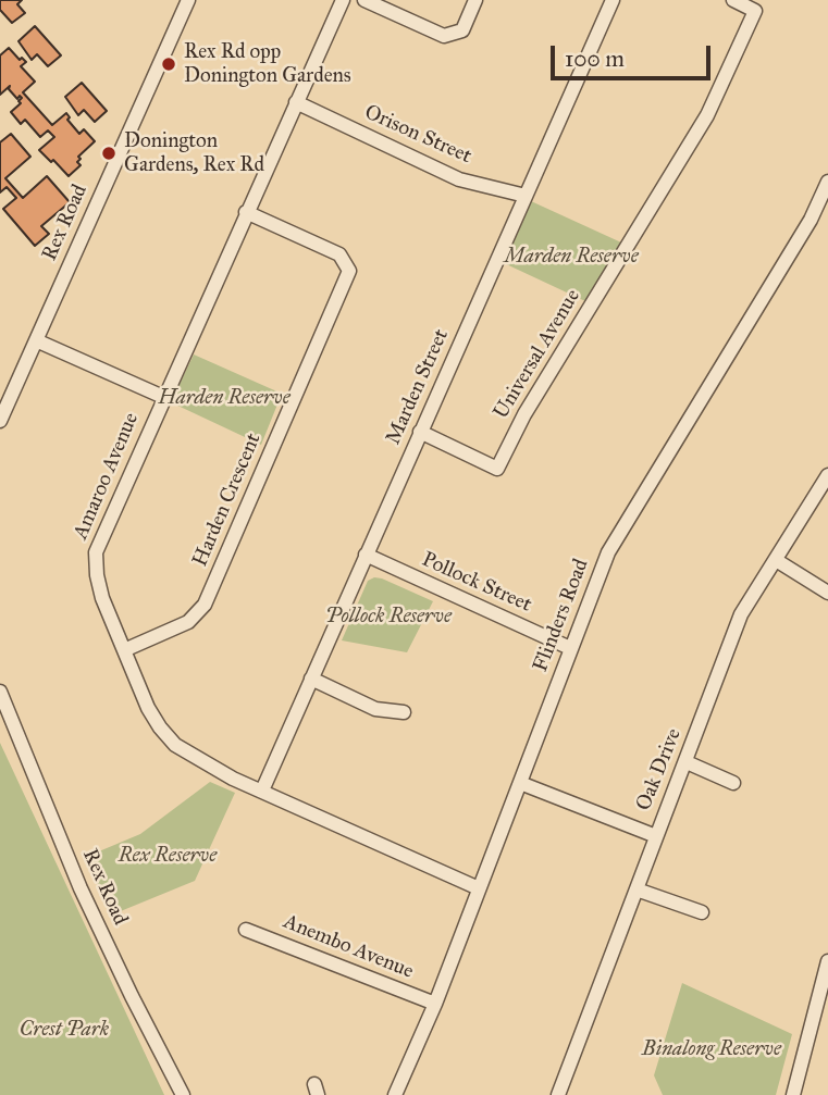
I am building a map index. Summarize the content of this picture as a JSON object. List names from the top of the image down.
{
  "streets": {
    "street": [
      "Orison Street",
      "Rex Road",
      "Universal Avenue",
      "Marden Street",
      "Amaroo Avenue",
      "Harden Crescent",
      "Pollock Street",
      "Flinders Road",
      "Oak Drive",
      "Anembo Avenue"
    ]
  },
  "crossings": [
    ["Orison Street", "Marden Street"],
    ["Orison Street", "Amaroo Avenue"],
    ["Universal Avenue", "Marden Street"],
    ["Marden Street", "Amaroo Avenue"],
    ["Marden Street", "Pollock Street"],
    ["Amaroo Avenue", "Harden Crescent"],
    ["Amaroo Avenue", "Flinders Road"],
    ["Pollock Street", "Flinders Road"],
    ["Flinders Road", "Anembo Avenue"]
  ],
  "parks": [
    "Marden Reserve",
    "Harden Reserve",
    "Pollock Reserve",
    "Rex Reserve",
    "Crest Park",
    "Binalong Reserve"
  ],
  "places": ["Rex Rd opp Donington Gardens", "Donington Gardens, Rex Rd"],
  "scale_bar": "100 m"
}
